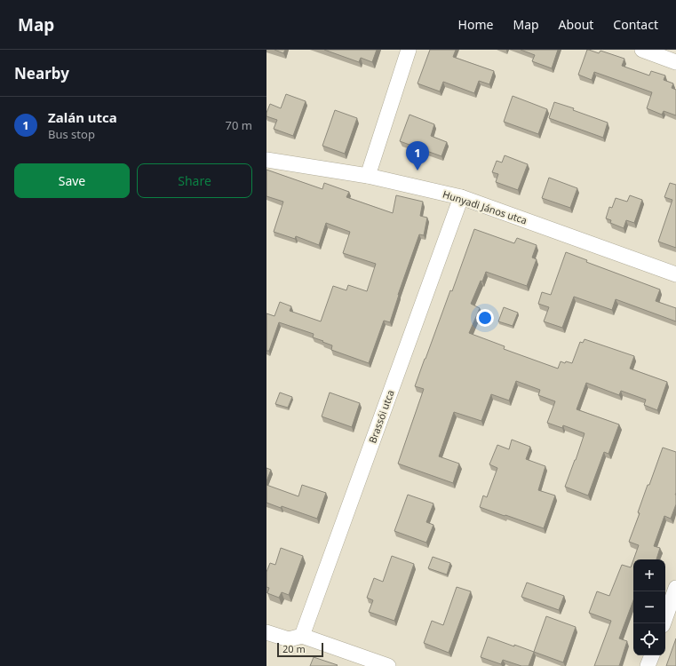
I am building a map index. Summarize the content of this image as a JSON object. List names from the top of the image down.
{
  "streets": {
    "street": ["Hunyadi János utca", "Brassói utca"]
  },
  "crossings": [
    ["Hunyadi János utca", "Brassói utca"]
  ],
  "scale_bar": "20 m",
  "page": {
    "header": "Map",
    "nav": [
      "Home",
      "Map",
      "About",
      "Contact"
    ],
    "heading": "Nearby",
    "list": [
      {
        "mark": "1",
        "name": "Zalán utca",
        "note": "Bus stop",
        "value": "70 m"
      }
    ],
    "pins": "1",
    "buttons": ["Save", "Share"],
    "map_buttons": ["+", "−"],
    "scale": "20 m"
  }
}
